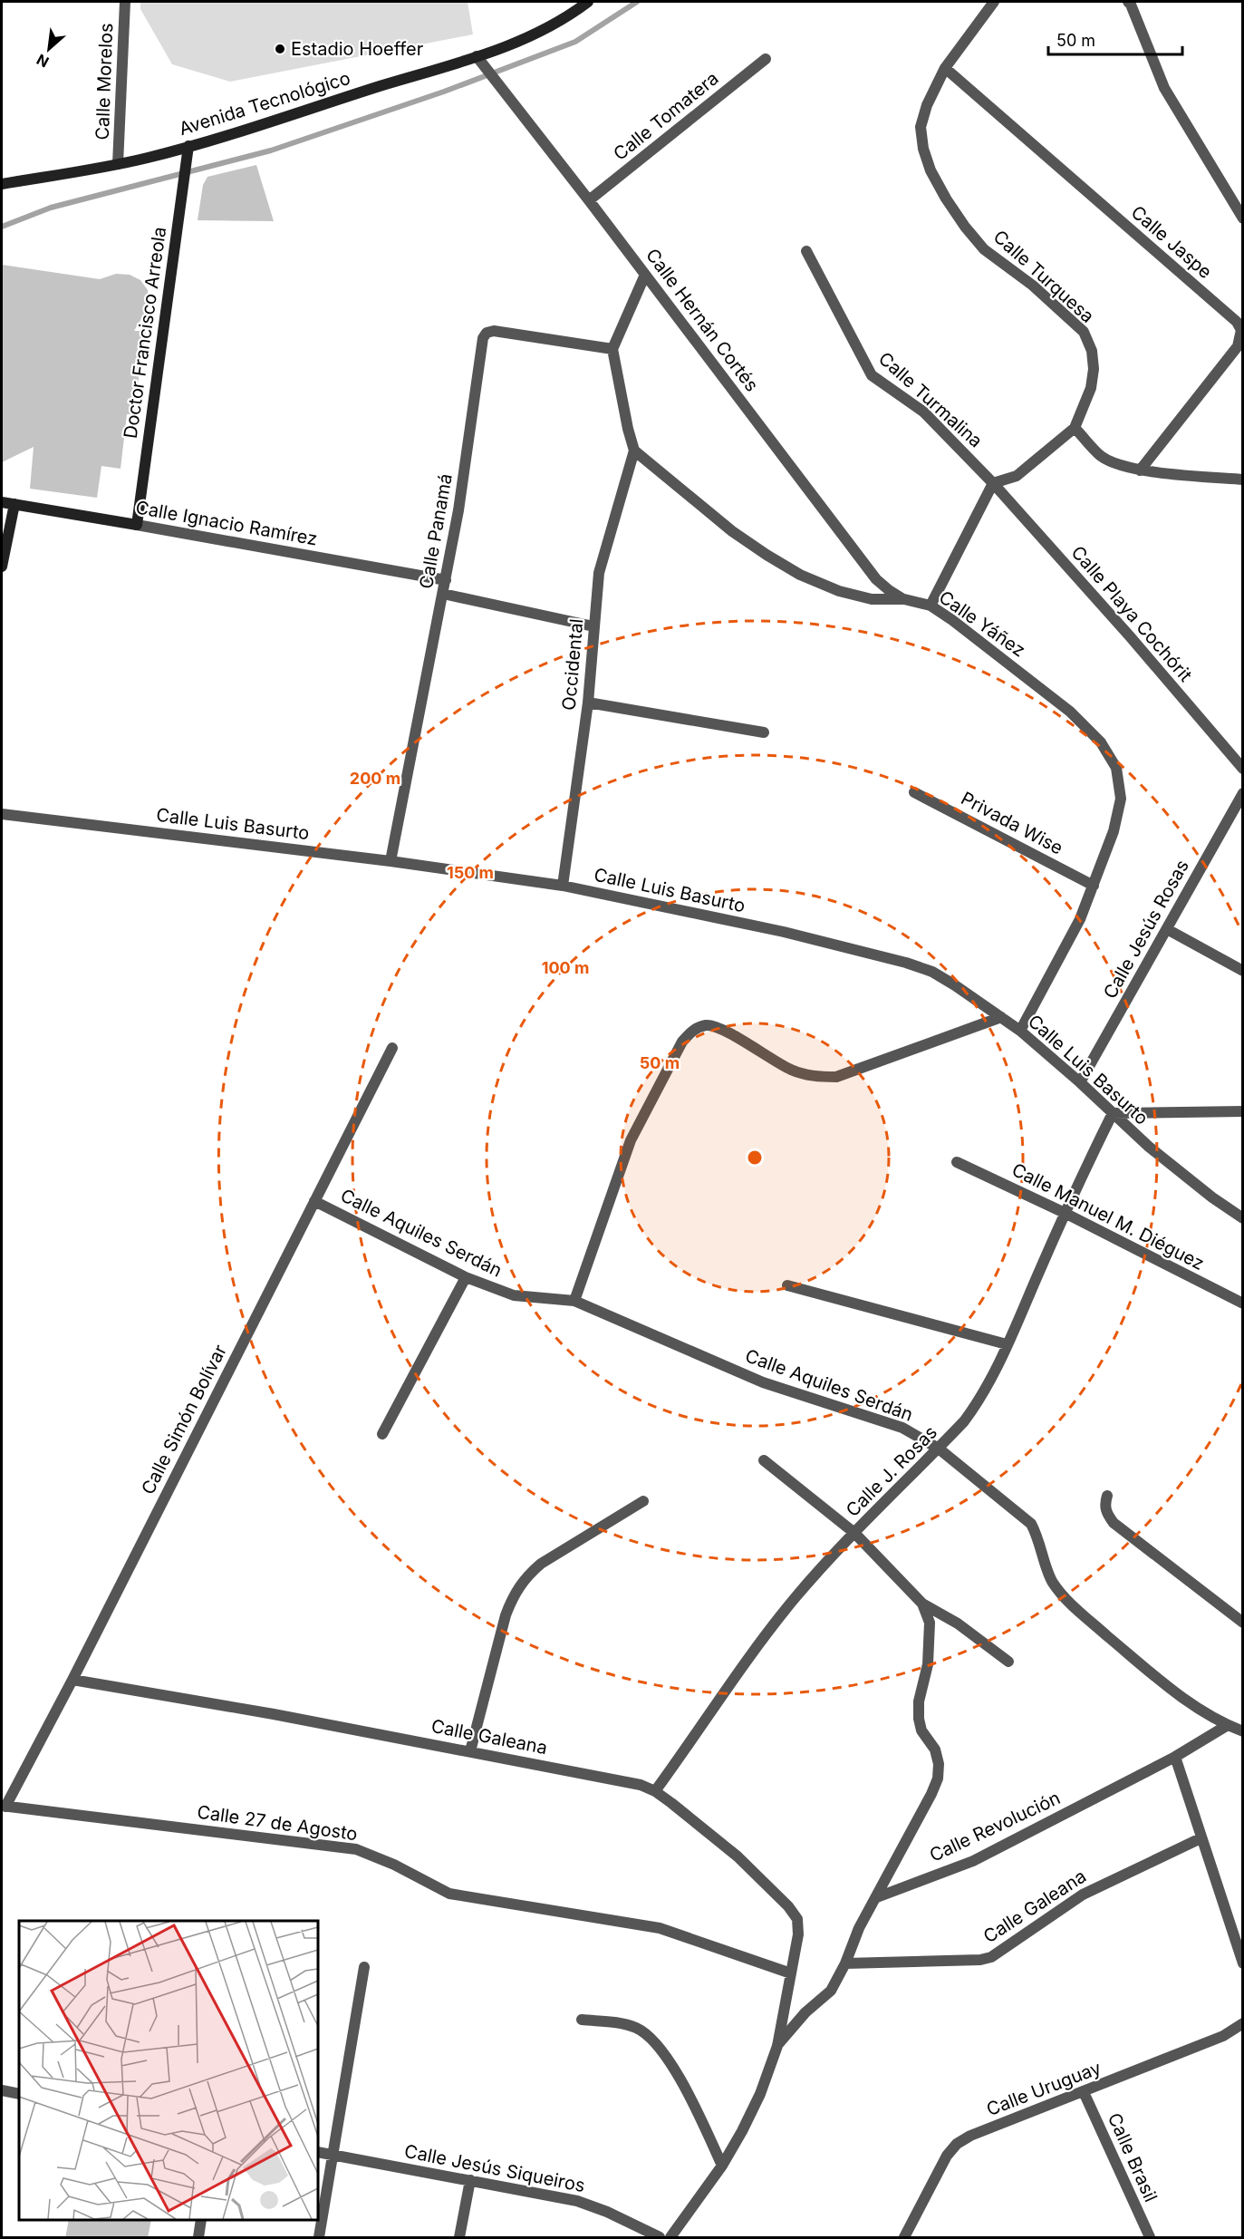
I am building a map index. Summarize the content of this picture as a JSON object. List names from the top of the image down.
{
  "streets": {
    "main road": ["Avenida Tecnológico", "Doctor Francisco Arreola", "Calle Ignacio Ramírez"],
    "street": [
      "Calle Morelos",
      "Calle Tomatera",
      "Calle Jaspe",
      "Calle Turquesa",
      "Calle Hernán Cortés",
      "Calle Turmalina",
      "Calle Panamá",
      "Calle Playa Cochórit",
      "Calle Yáñez",
      "Occidental",
      "Privada Wise",
      "Calle Luis Basurto",
      "Calle Jesús Rosas",
      "Calle Manuel M. Diéguez",
      "Calle Aquiles Serdán",
      "Calle Simón Bolívar",
      "Calle J. Rosas",
      "Calle Galeana",
      "Calle 27 de Agosto",
      "Calle Revolución",
      "Calle Uruguay",
      "Calle Brasil",
      "Calle Jesús Siqueiros"
    ]
  },
  "crossings": [
    ["Calle Morelos", "Avenida Tecnológico"],
    ["Avenida Tecnológico", "Calle Hernán Cortés"],
    ["Avenida Tecnológico", "Doctor Francisco Arreola"],
    ["Calle Tomatera", "Calle Hernán Cortés"],
    ["Calle Jaspe", "Calle Turquesa"],
    ["Calle Turquesa", "Calle Turmalina"],
    ["Calle Turquesa", "Calle Playa Cochórit"],
    ["Calle Hernán Cortés", "Calle Yáñez"],
    ["Doctor Francisco Arreola", "Calle Ignacio Ramírez"],
    ["Calle Turmalina", "Calle Playa Cochórit"],
    ["Calle Ignacio Ramírez", "Calle Panamá"],
    ["Calle Panamá", "Calle Luis Basurto"],
    ["Calle Yáñez", "Occidental"],
    ["Calle Yáñez", "Privada Wise"],
    ["Calle Yáñez", "Calle Luis Basurto"],
    ["Occidental", "Calle Luis Basurto"],
    ["Calle Luis Basurto", "Calle Jesús Rosas"],
    ["Calle Luis Basurto", "Calle J. Rosas"],
    ["Calle Manuel M. Diéguez", "Calle J. Rosas"],
    ["Calle Aquiles Serdán", "Calle Simón Bolívar"],
    ["Calle Aquiles Serdán", "Calle J. Rosas"],
    ["Calle Aquiles Serdán", "Calle Revolución"],
    ["Calle Simón Bolívar", "Calle Galeana"],
    ["Calle Simón Bolívar", "Calle 27 de Agosto"],
    ["Calle J. Rosas", "Calle Galeana"],
    ["Calle Galeana", "Calle 27 de Agosto"],
    ["Calle Uruguay", "Calle Brasil"]
  ],
  "places": ["Estadio Hoeffer"],
  "scale_bar": "50 m",
  "north": "bottom left",
  "rings": [
    "200 m",
    "150 m",
    "100 m",
    "50 m"
  ]
}
